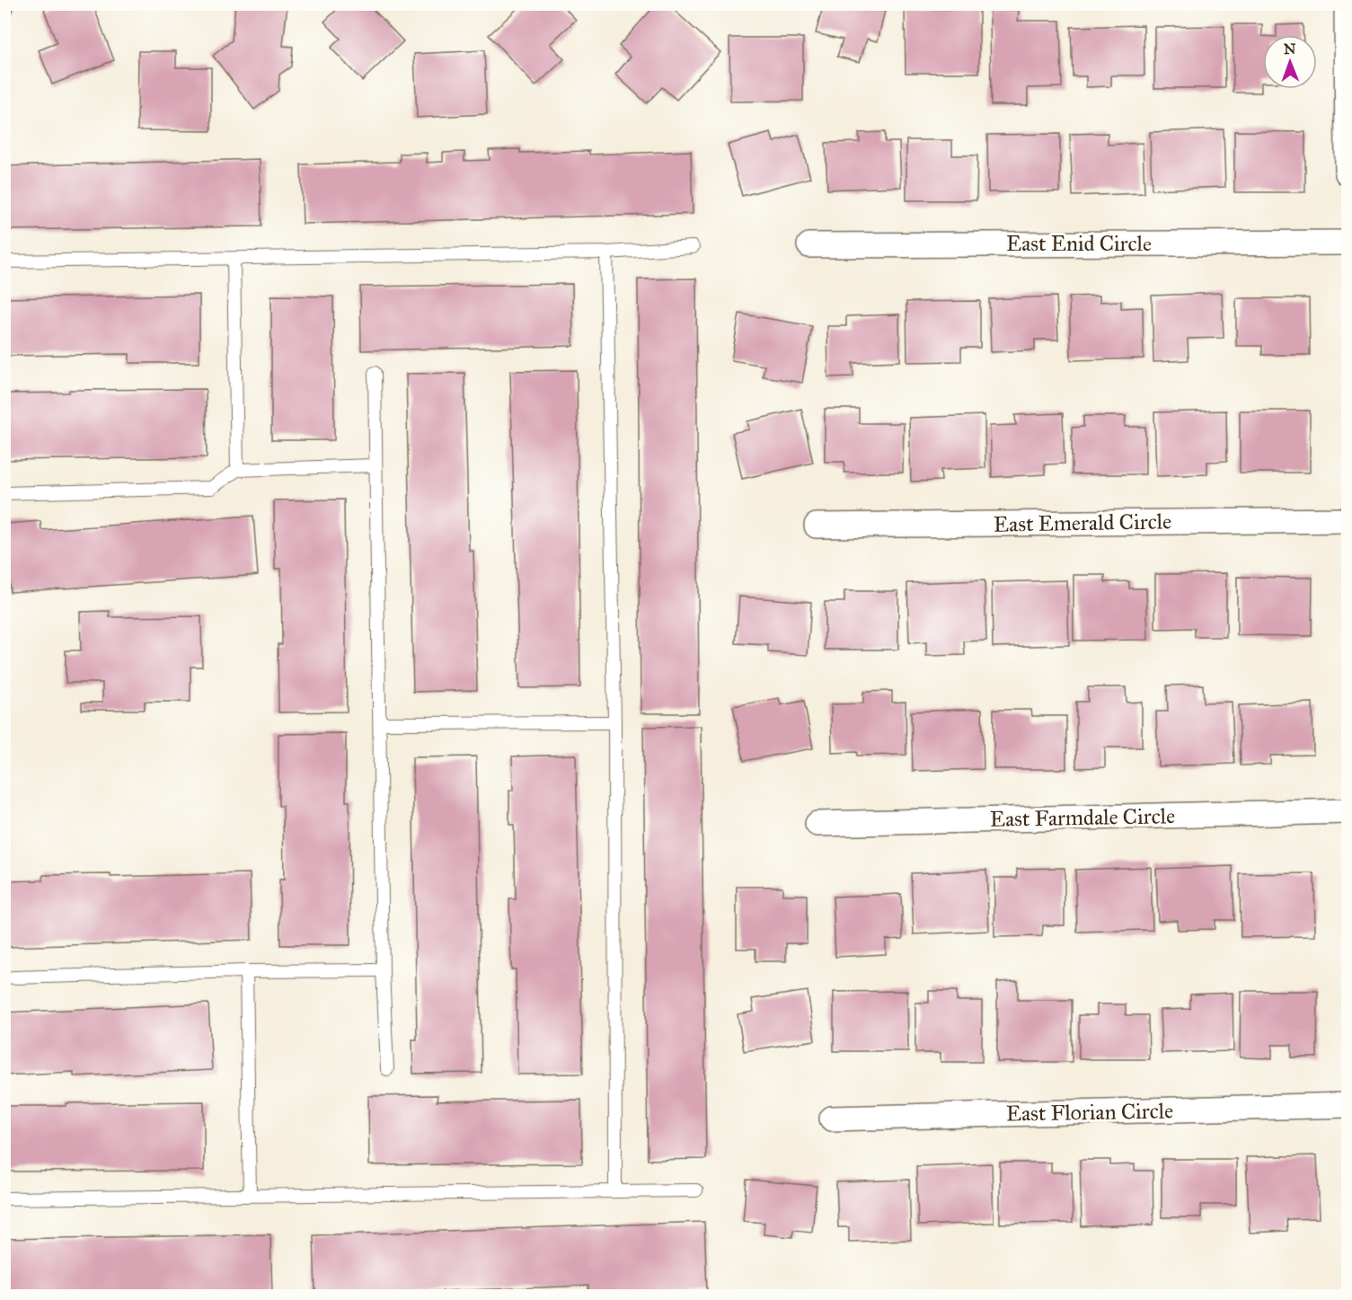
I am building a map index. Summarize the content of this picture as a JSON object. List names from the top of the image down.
{
  "streets": {
    "street": [
      "East Enid Circle",
      "East Emerald Circle",
      "East Farmdale Circle",
      "East Florian Circle"
    ]
  },
  "north": "top"
}
